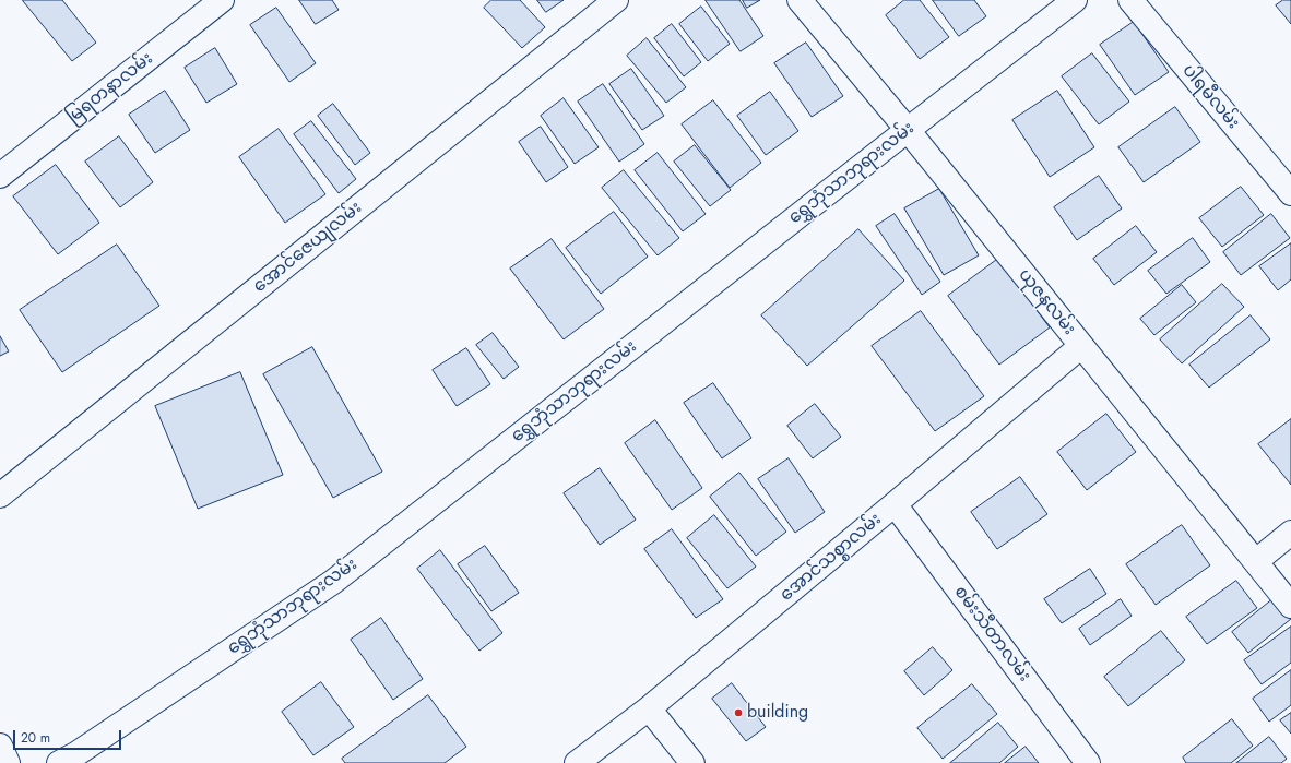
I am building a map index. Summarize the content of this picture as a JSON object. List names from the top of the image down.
{
  "streets": {
    "street": [
      "မြရတနာလမ်း",
      "ပါရမီလမ်း",
      "ရွှေဘုံသာဘုရားလမ်း",
      "အောင်ဇေယျလမ်း",
      "ယုဇနလမ်း",
      "အောင်သစ္စာလမ်း",
      "စမ်းသီတာလမ်း"
    ]
  },
  "crossings": [
    ["ရွှေဘုံသာဘုရားလမ်း", "ယုဇနလမ်း"],
    ["ယုဇနလမ်း", "အောင်သစ္စာလမ်း"],
    ["အောင်သစ္စာလမ်း", "စမ်းသီတာလမ်း"]
  ],
  "places": ["building"],
  "scale_bar": "20 m"
}
